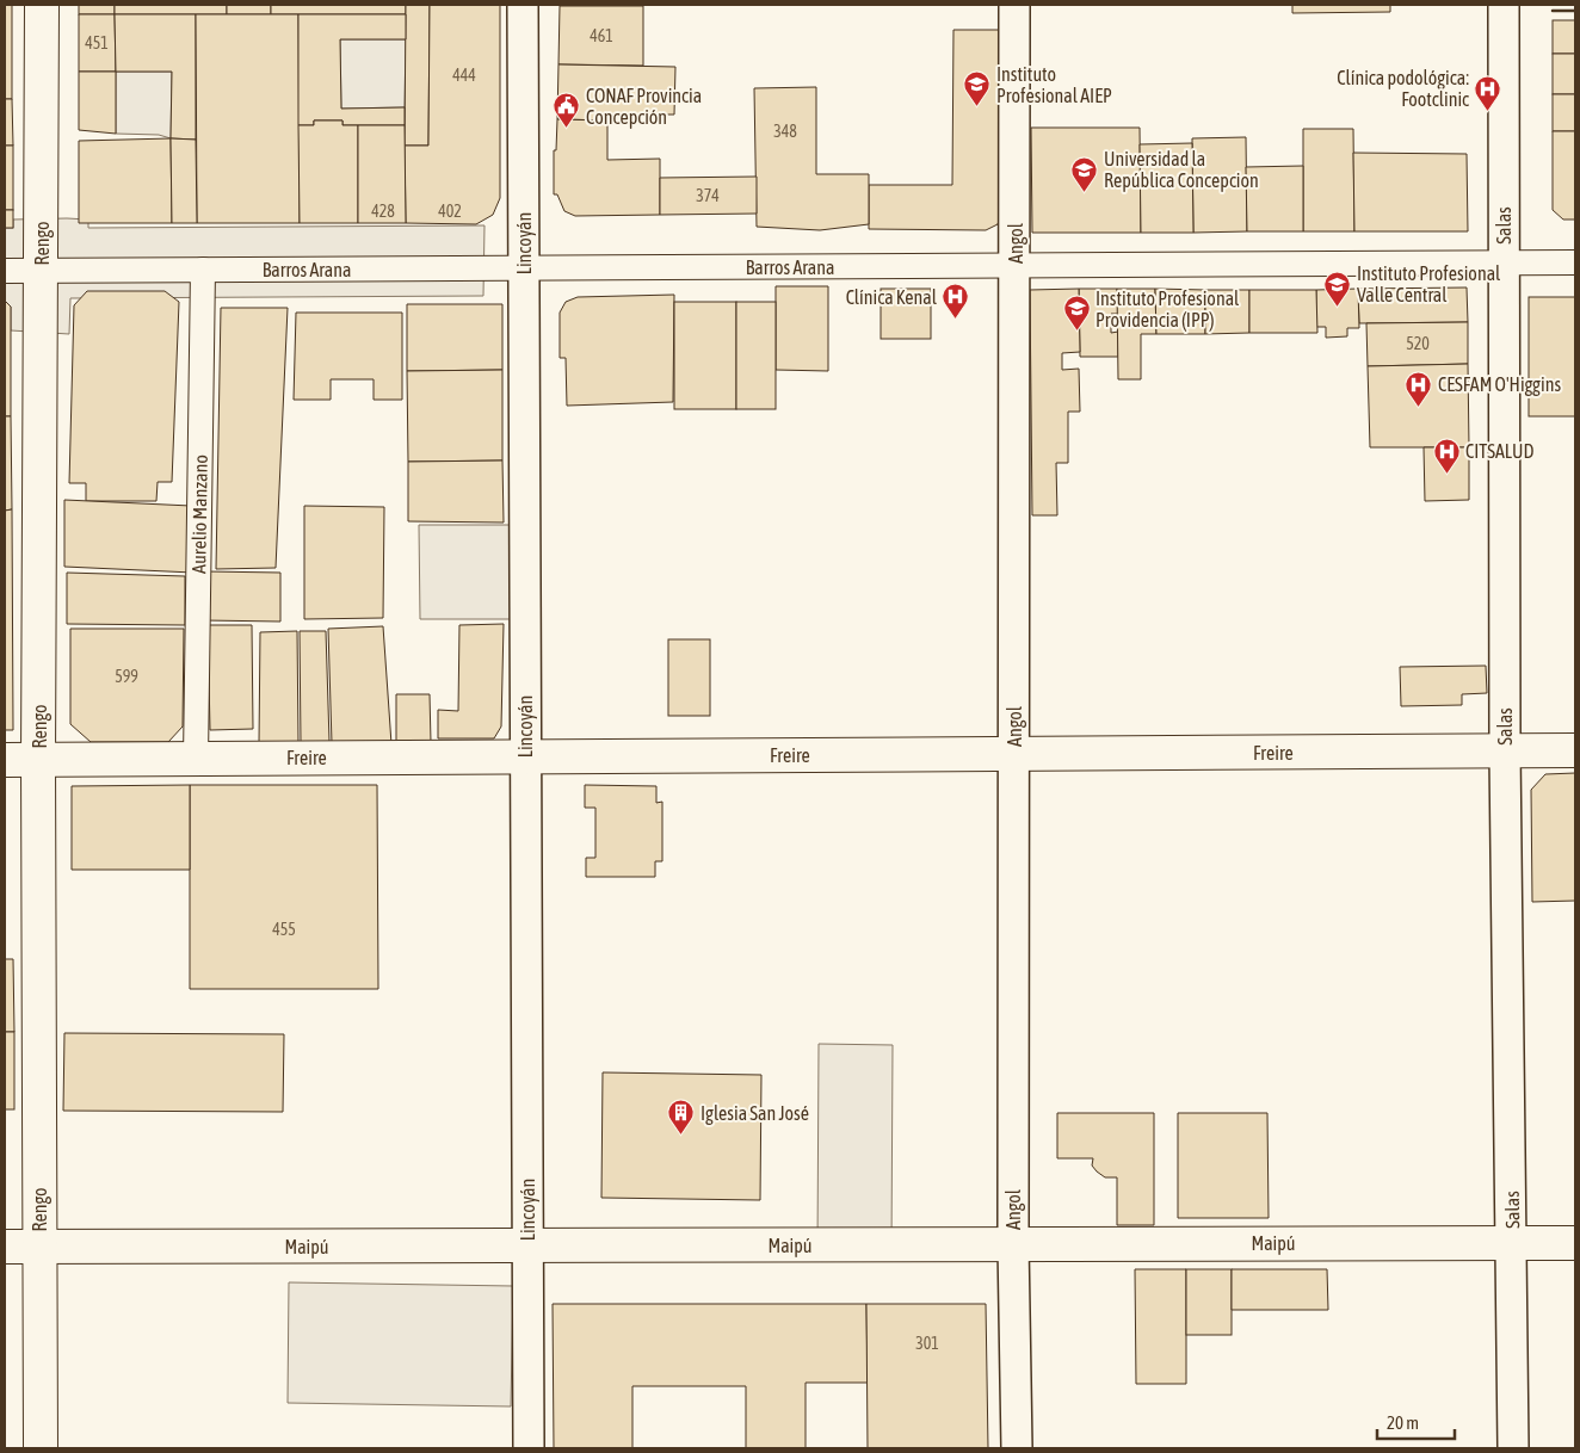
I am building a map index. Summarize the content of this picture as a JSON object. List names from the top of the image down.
{
  "streets": {
    "main road": ["Rengo", "Freire", "Maipú"],
    "street": [
      "Salas",
      "Lincoyán",
      "Angol",
      "Barros Arana",
      "Aurelio Manzano"
    ]
  },
  "crossings": [
    ["Salas", "Barros Arana"],
    ["Salas", "Freire"],
    ["Salas", "Maipú"],
    ["Rengo", "Barros Arana"],
    ["Rengo", "Freire"],
    ["Rengo", "Maipú"],
    ["Lincoyán", "Barros Arana"],
    ["Lincoyán", "Freire"],
    ["Lincoyán", "Maipú"],
    ["Angol", "Barros Arana"],
    ["Angol", "Freire"],
    ["Angol", "Maipú"],
    ["Barros Arana", "Aurelio Manzano"],
    ["Aurelio Manzano", "Freire"]
  ],
  "places": {
    "school or university": [
      "Instituto Profesional AIEP",
      "Universidad la República Concepcion",
      "Instituto Profesional Valle Central",
      "Instituto Profesional Providencia (IPP)"
    ],
    "hospital": [
      "Clínica podológica: Footclinic",
      "Clínica Kenal",
      "CESFAM O'Higgins",
      "CITSALUD"
    ],
    "public building": ["CONAF Provincia Concepción"],
    "building": ["Iglesia San José"]
  },
  "house_numbers": [
    "461",
    "451",
    "444",
    "348",
    "374",
    "428",
    "402",
    "520",
    "599",
    "455",
    "301"
  ],
  "scale_bar": "20 m"
}
